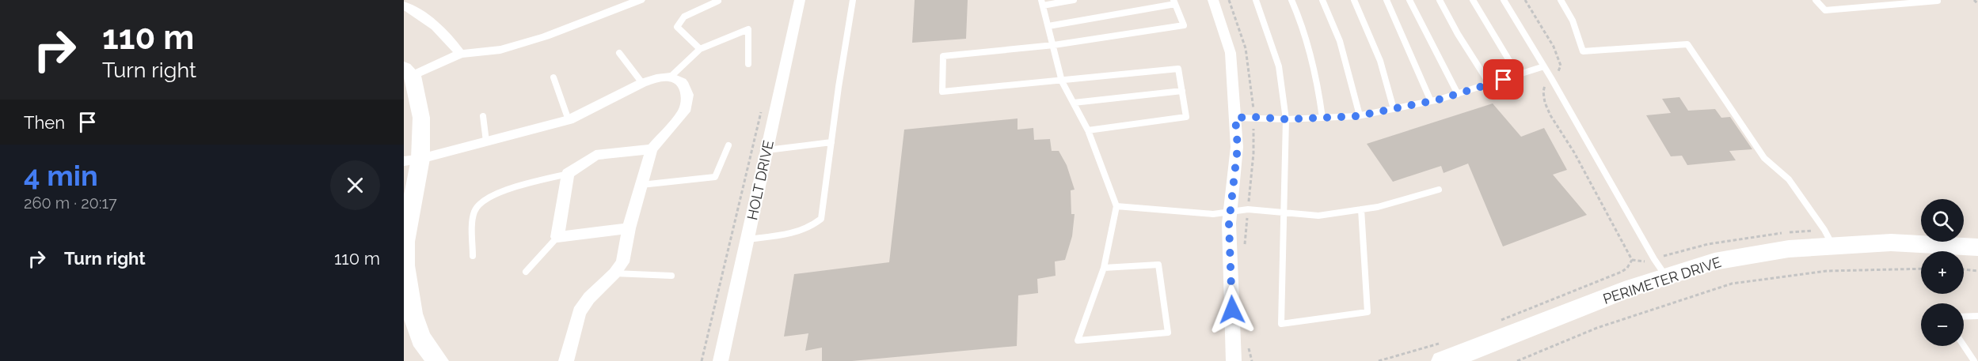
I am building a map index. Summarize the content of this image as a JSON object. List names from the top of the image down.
{
  "streets": {
    "main road": ["PERIMETER DRIVE"],
    "street": ["HOLT DRIVE"]
  },
  "page": {
    "turn": ["110 m", "Turn right"],
    "then": "Then",
    "heading": ["4 min", "260 m · 20:17"],
    "map_buttons": ["+", "−"],
    "list": [
      {
        "name": "Turn right",
        "value": "110 m"
      }
    ]
  }
}
